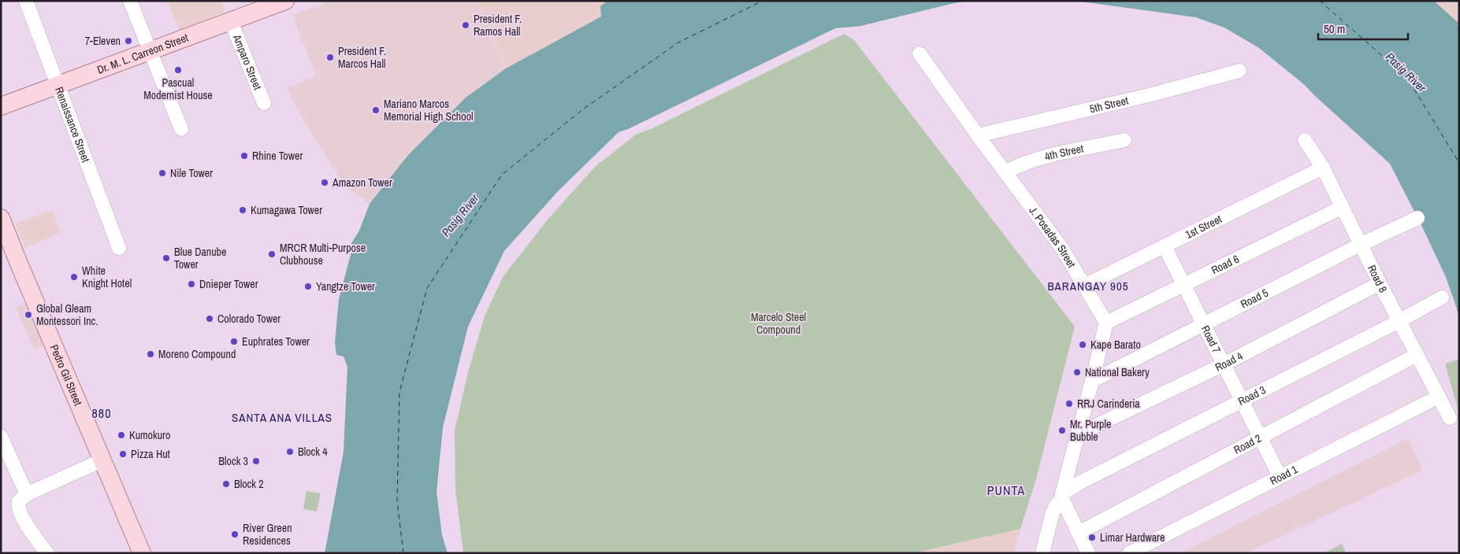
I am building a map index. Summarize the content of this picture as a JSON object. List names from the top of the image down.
{
  "streets": {
    "main road": ["Dr. M. L. Carreon Street", "Pedro Gil Street"],
    "street": [
      "Amparo Street",
      "5th Street",
      "Renaissance Street",
      "4th Street",
      "1st Street",
      "J. Posadas Street",
      "Road 6",
      "Road 8",
      "Road 5",
      "Road 7",
      "Road 4",
      "Road 3",
      "Road 2",
      "Road 1"
    ]
  },
  "crossings": [
    ["Dr. M. L. Carreon Street", "Amparo Street"],
    ["Dr. M. L. Carreon Street", "Renaissance Street"],
    ["5th Street", "J. Posadas Street"],
    ["4th Street", "J. Posadas Street"],
    ["1st Street", "J. Posadas Street"],
    ["1st Street", "Road 8"],
    ["1st Street", "Road 7"],
    ["J. Posadas Street", "Road 6"],
    ["Road 6", "Road 8"],
    ["Road 6", "Road 7"],
    ["Road 8", "Road 5"],
    ["Road 8", "Road 4"],
    ["Road 8", "Road 3"],
    ["Road 8", "Road 2"],
    ["Road 8", "Road 1"],
    ["Road 5", "Road 7"],
    ["Road 7", "Road 4"],
    ["Road 7", "Road 3"],
    ["Road 7", "Road 2"],
    ["Road 7", "Road 1"]
  ],
  "districts": [
    "BARANGAY 905",
    "880",
    "SANTA ANA VILLAS",
    "PUNTA"
  ],
  "water": ["Pasig River"],
  "parks": ["Marcelo Steel Compound"],
  "places": [
    "President F. Ramos Hall",
    "7-Eleven",
    "President F. Marcos Hall",
    "Pascual Modernist House",
    "Mariano Marcos Memorial High School",
    "Rhine Tower",
    "Nile Tower",
    "Amazon Tower",
    "Kumagawa Tower",
    "MRCR Multi-Purpose Clubhouse",
    "Blue Danube Tower",
    "White Knight Hotel",
    "Dnieper Tower",
    "Yangtze Tower",
    "Global Gleam Montessori Inc.",
    "Colorado Tower",
    "Euphrates Tower",
    "Kape Barato",
    "Moreno Compound",
    "National Bakery",
    "RRJ Carinderia",
    "Mr. Purple Bubble",
    "Kumokuro",
    "Block 4",
    "Pizza Hut",
    "Block 3",
    "Block 2",
    "River Green Residences",
    "Limar Hardware"
  ],
  "scale_bar": "50 m"
}
